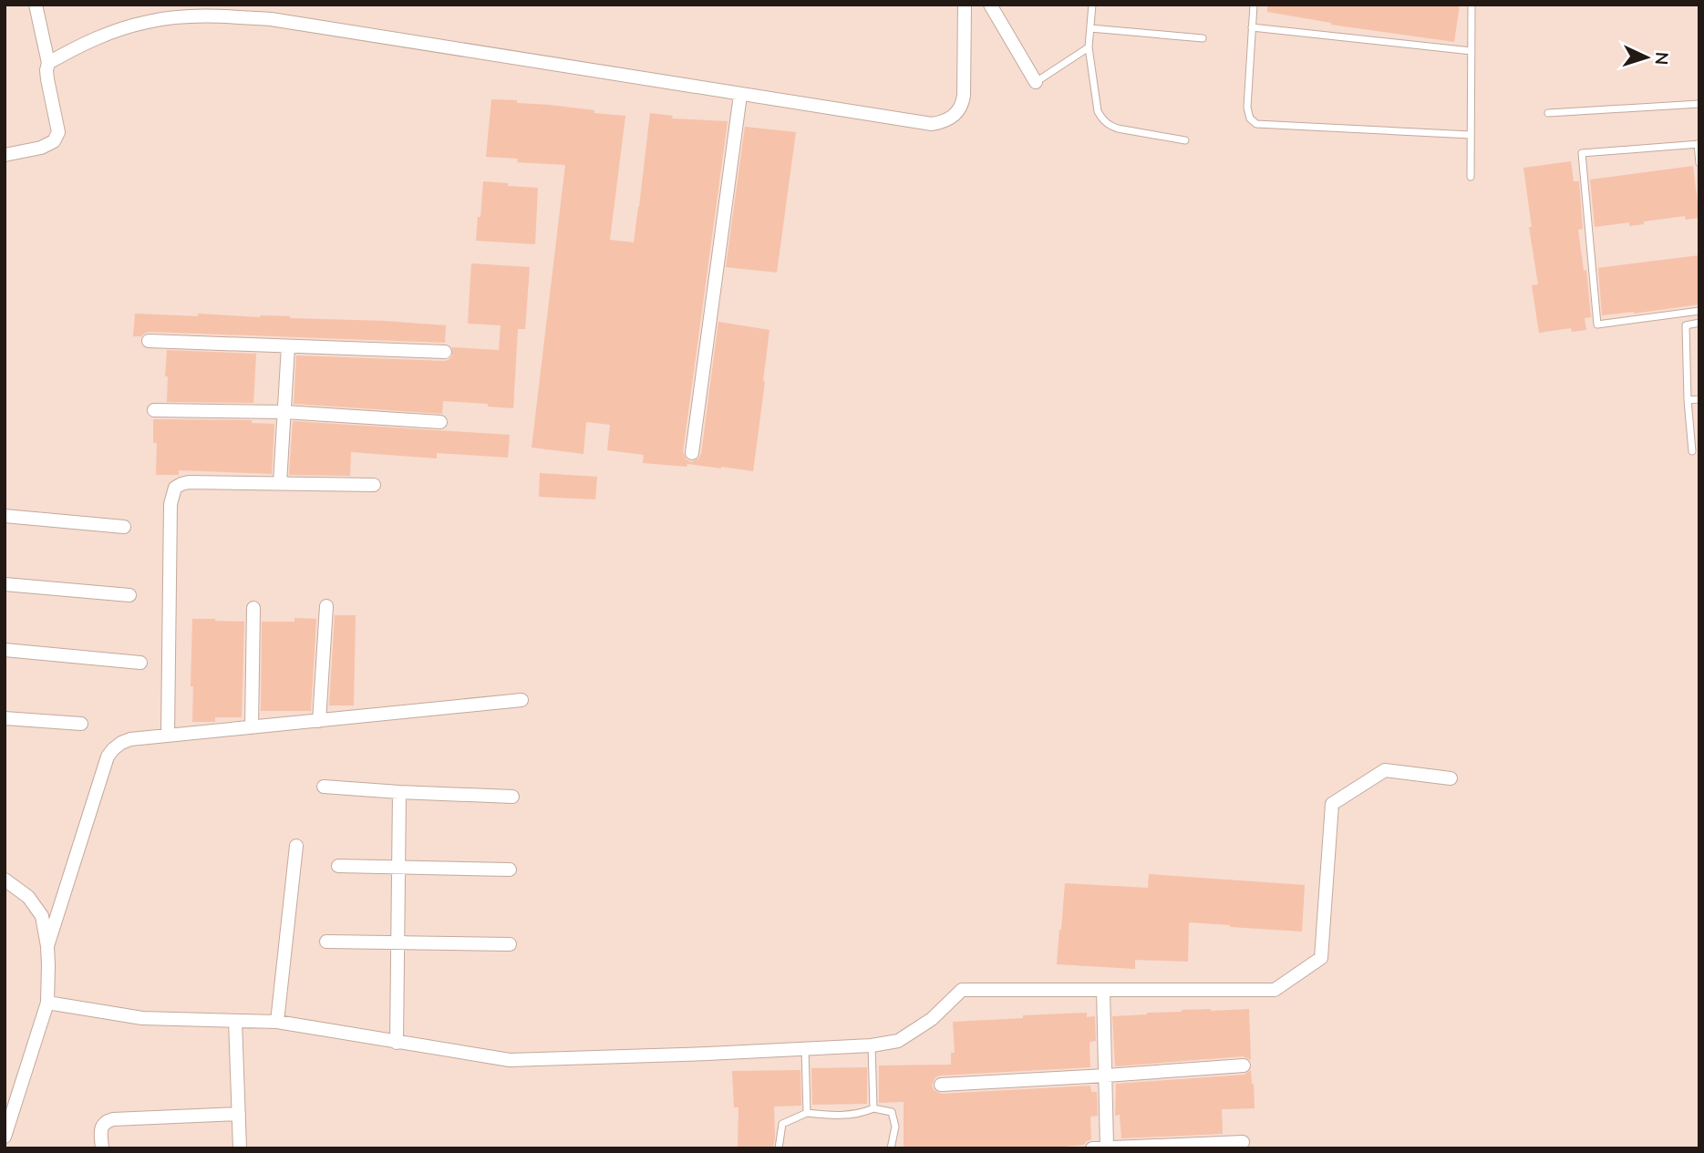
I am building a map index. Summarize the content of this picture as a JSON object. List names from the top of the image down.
{
  "north": "right"
}
